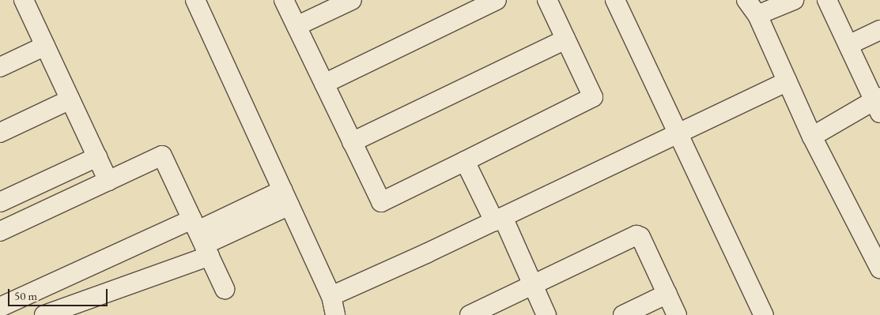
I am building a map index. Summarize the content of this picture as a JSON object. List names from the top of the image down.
{
  "scale_bar": "50 m"
}
